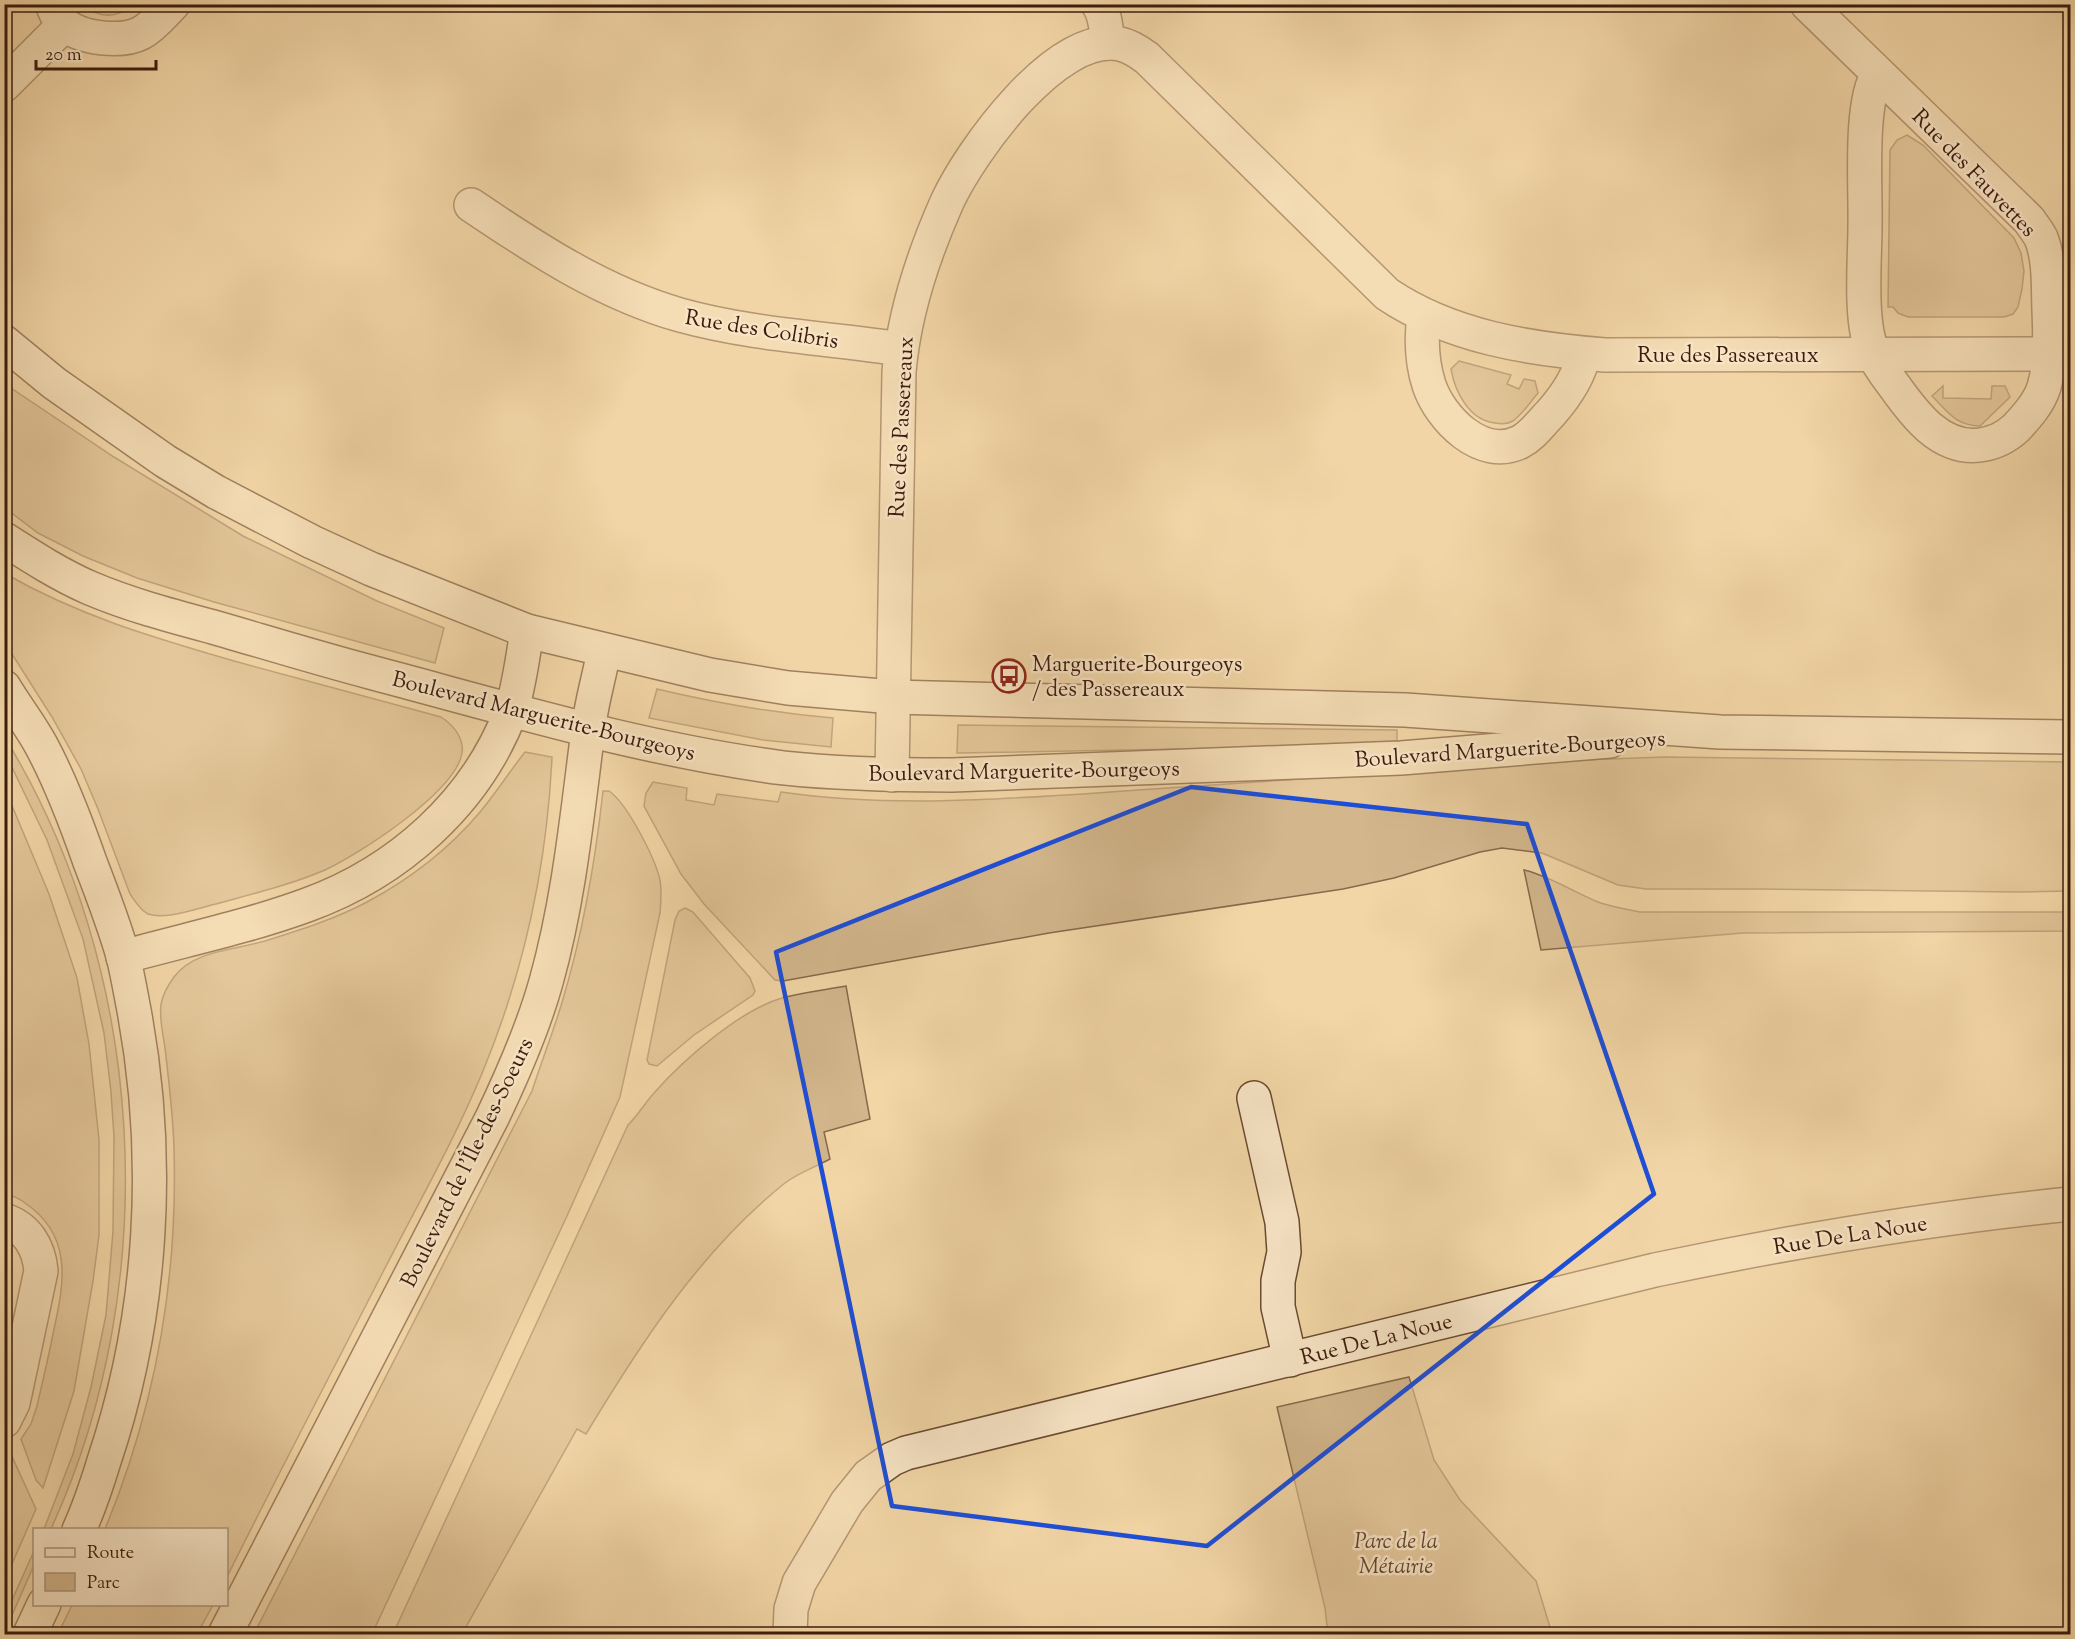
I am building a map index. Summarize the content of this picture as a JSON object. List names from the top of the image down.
{
  "streets": {
    "street": [
      "Rue des Fauvettes",
      "Rue des Colibris",
      "Rue des Passereaux",
      "Boulevard Marguerite-Bourgeoys",
      "Boulevard de l'Île-des-Soeurs",
      "Rue De La Noue"
    ]
  },
  "crossings": [
    ["Rue des Fauvettes", "Rue des Passereaux"],
    ["Rue des Colibris", "Rue des Passereaux"],
    ["Rue des Passereaux", "Boulevard Marguerite-Bourgeoys"],
    ["Boulevard Marguerite-Bourgeoys", "Boulevard de l'Île-des-Soeurs"]
  ],
  "parks": ["Parc de la Métairie"],
  "places": {
    "bus stop": ["Marguerite-Bourgeoys / des Passereaux"]
  },
  "legend": ["Route", "Parc"],
  "scale_bar": "20 m"
}
